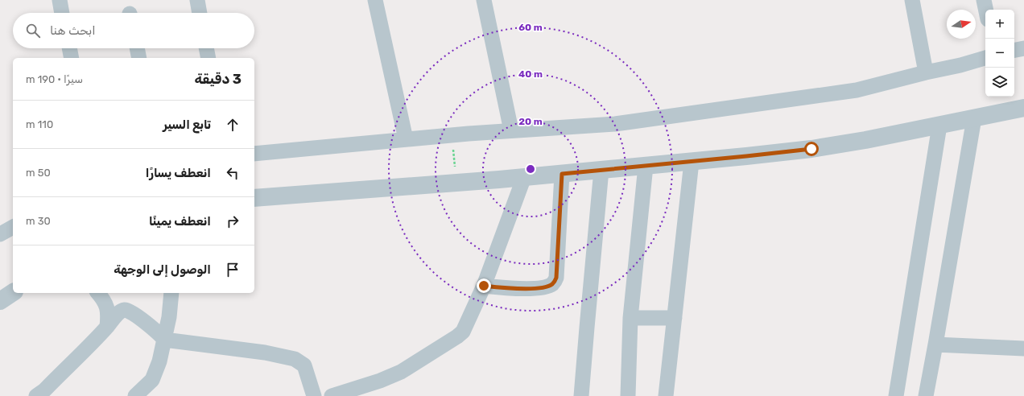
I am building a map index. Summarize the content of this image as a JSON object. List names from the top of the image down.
{
  "north": "right",
  "page": {
    "map_buttons": ["+", "−"],
    "search": "ابحث هنا",
    "heading": ["3 دقيقة", "سيرًا · 190 m"],
    "list": [
      ["تابع السير", "110 m"],
      ["انعطف يسارًا", "50 m"],
      ["انعطف يمينًا", "30 m"],
      "الوصول إلى الوجهة"
    ]
  },
  "rings": ["60 m", "40 m", "20 m"]
}
